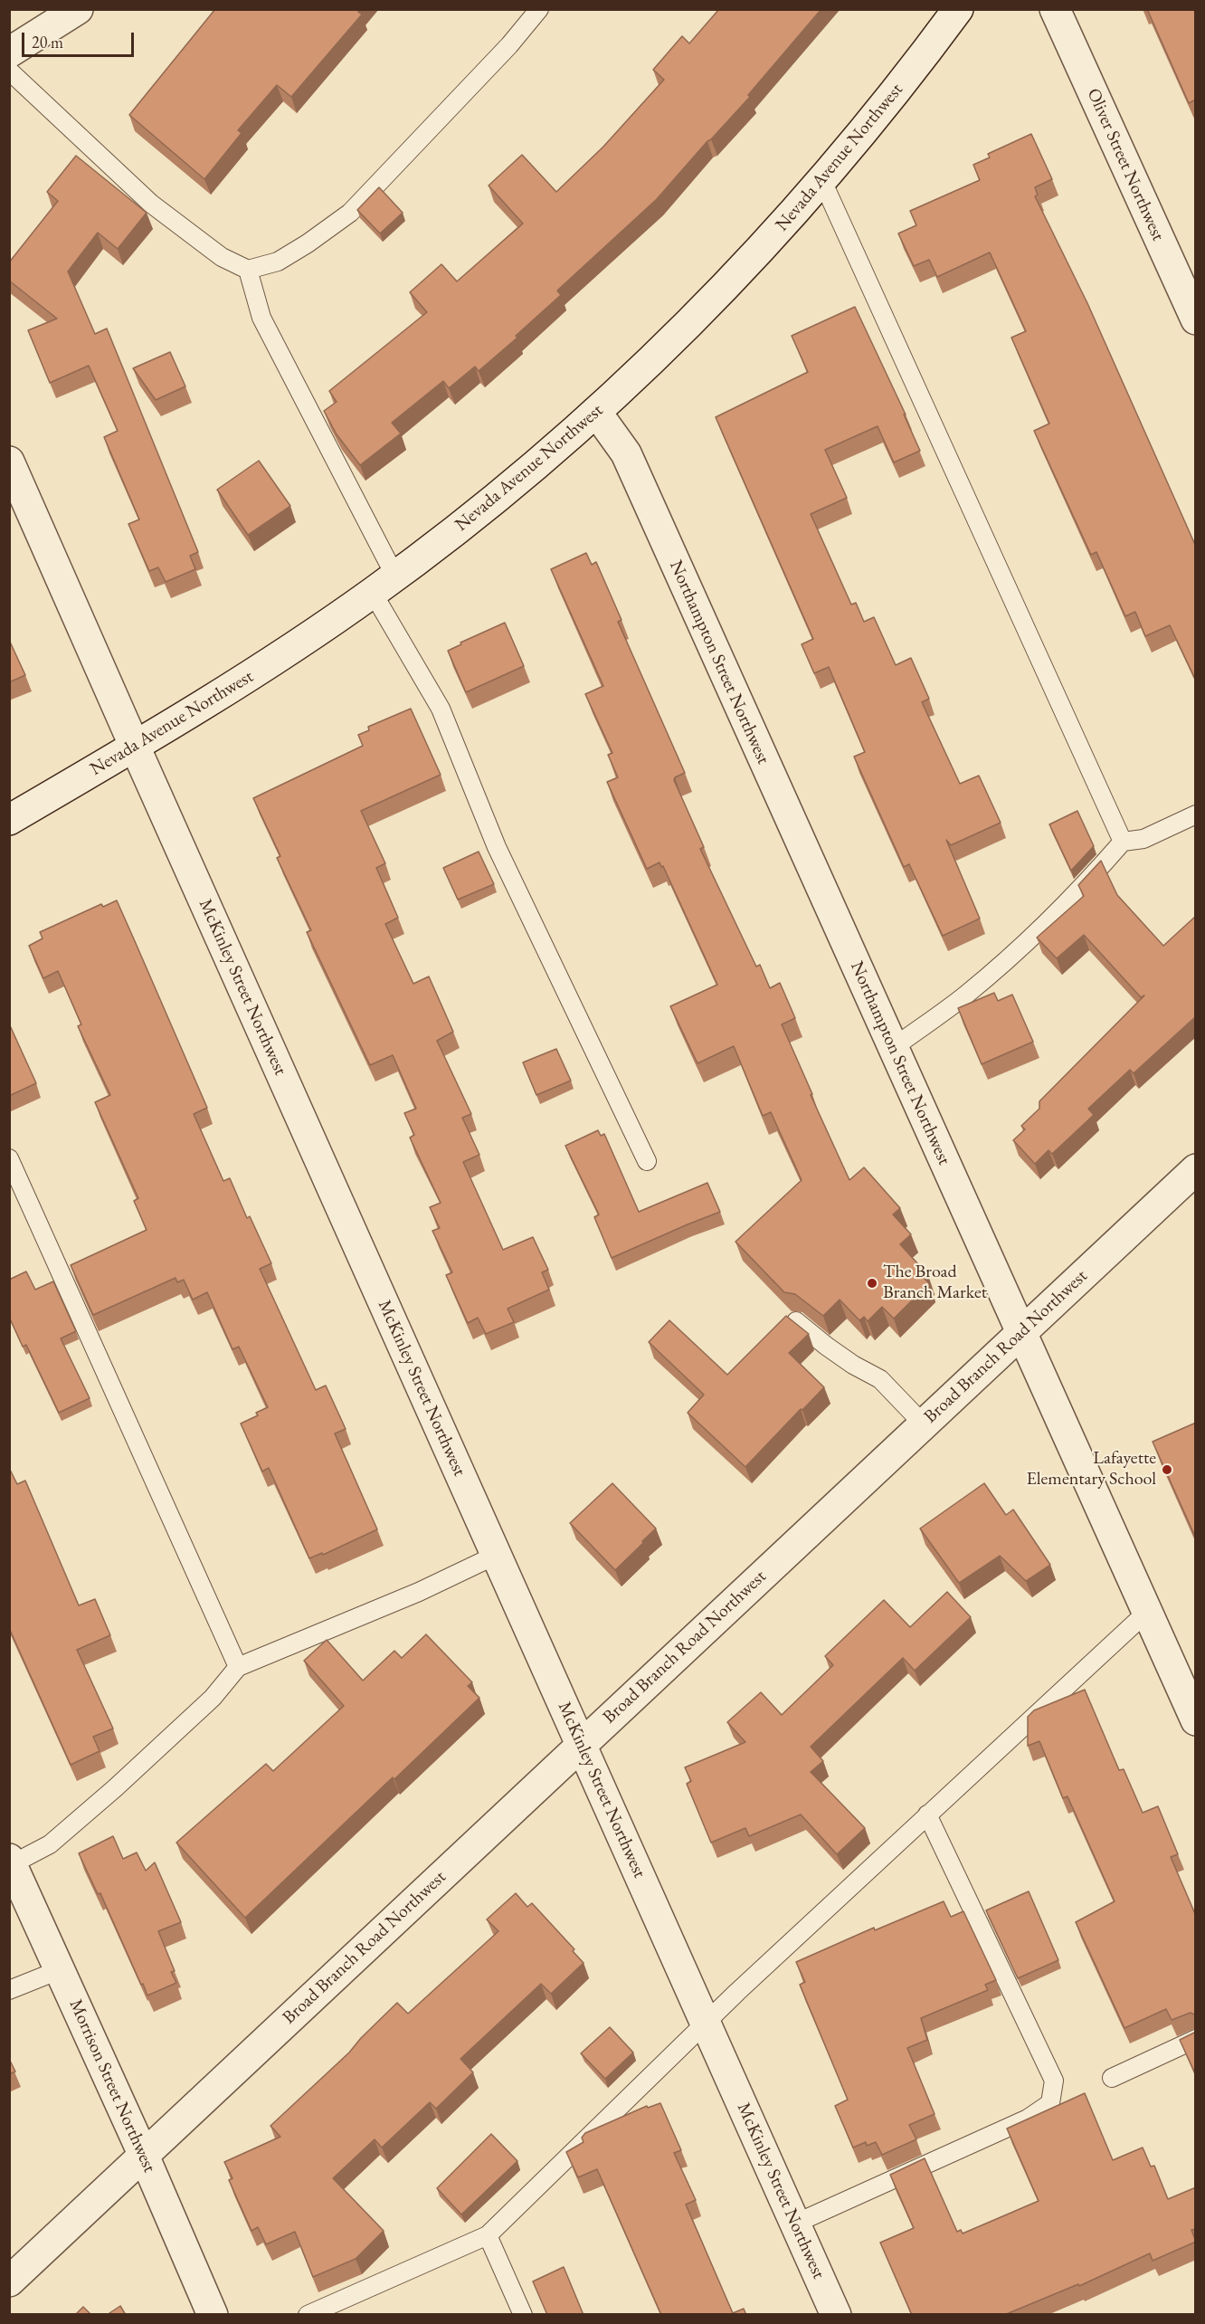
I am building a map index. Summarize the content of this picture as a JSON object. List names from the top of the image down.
{
  "streets": {
    "street": [
      "Nevada Avenue Northwest",
      "Oliver Street Northwest",
      "Northampton Street Northwest",
      "McKinley Street Northwest",
      "Broad Branch Road Northwest",
      "Morrison Street Northwest"
    ]
  },
  "crossings": [
    ["Nevada Avenue Northwest", "Northampton Street Northwest"],
    ["Nevada Avenue Northwest", "McKinley Street Northwest"],
    ["Northampton Street Northwest", "Broad Branch Road Northwest"],
    ["McKinley Street Northwest", "Broad Branch Road Northwest"],
    ["Broad Branch Road Northwest", "Morrison Street Northwest"]
  ],
  "places": ["The Broad Branch Market", "Lafayette Elementary School"],
  "scale_bar": "20 m"
}
